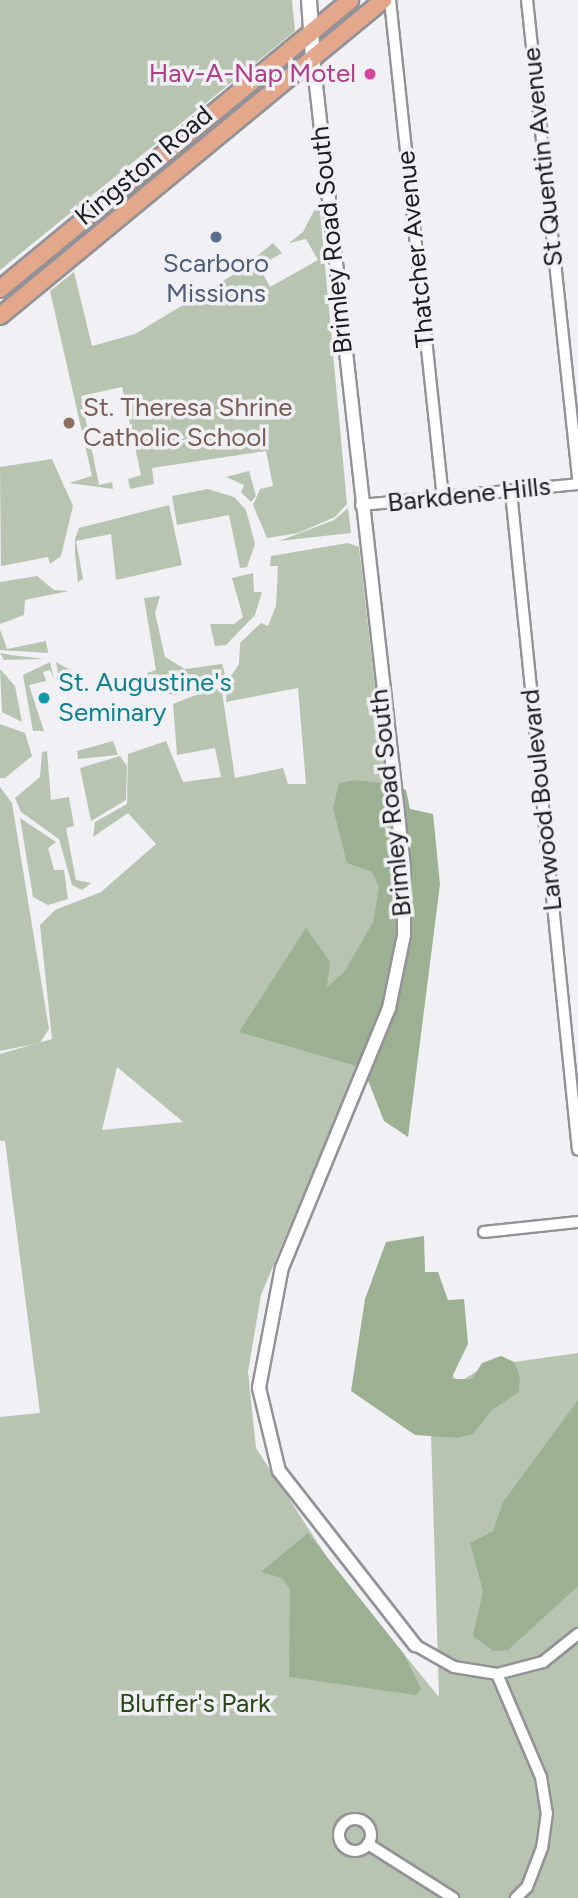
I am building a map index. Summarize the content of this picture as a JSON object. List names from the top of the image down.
{
  "streets": {
    "main road": ["Kingston Road"],
    "street": [
      "St Quentin Avenue",
      "Brimley Road South",
      "Thatcher Avenue",
      "Barkdene Hills",
      "Larwood Boulevard"
    ]
  },
  "crossings": [
    ["St Quentin Avenue", "Barkdene Hills"],
    ["Kingston Road", "Brimley Road South"],
    ["Brimley Road South", "Barkdene Hills"],
    ["Thatcher Avenue", "Barkdene Hills"],
    ["Barkdene Hills", "Larwood Boulevard"]
  ],
  "parks": ["Bluffer's Park"],
  "places": [
    "Hav-A-Nap Motel",
    "Scarboro Missions",
    "St. Theresa Shrine Catholic School",
    "St. Augustine's Seminary"
  ]
}
